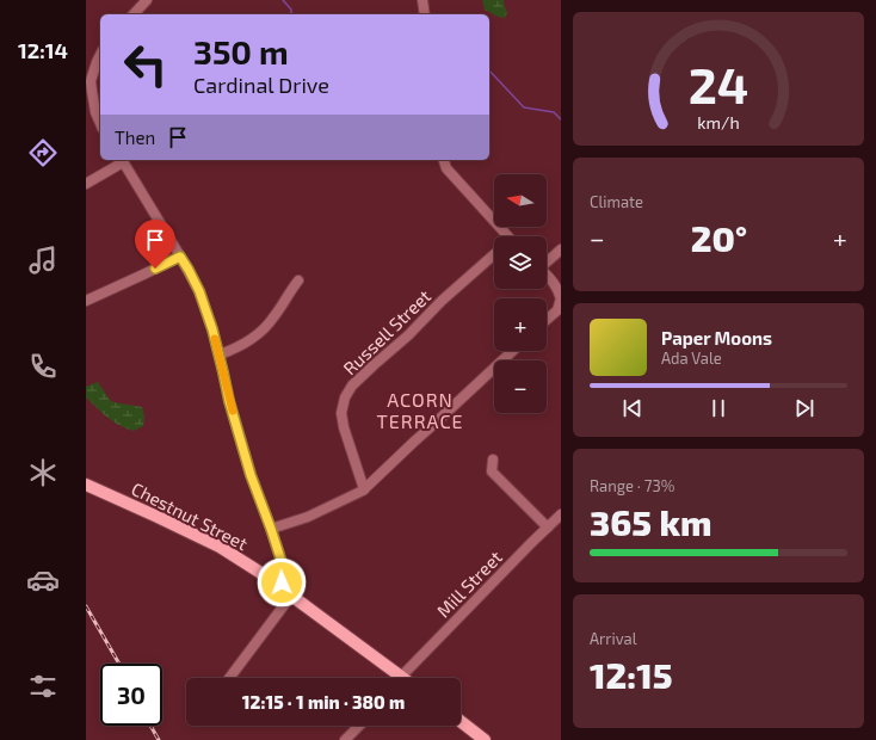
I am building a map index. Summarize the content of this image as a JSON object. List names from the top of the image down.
{
  "streets": {
    "main road": ["Chestnut Street"],
    "street": ["Russell Street", "Mill Street"]
  },
  "districts": ["ACORN TERRACE"],
  "north": "left",
  "page": {
    "tabs": "12:14",
    "turn": ["350 m", "Cardinal Drive"],
    "then": "Then",
    "tile": [
      "Climate",
      ["Range · 73%", "365 km"],
      ["Arrival", "12:15"]
    ],
    "map_buttons": ["+", "−"],
    "heat": ["−", "20°", "+"],
    "song": ["Paper Moons", "Ada Vale"],
    "limit": "30",
    "trip": "12:15 · 1 min · 380 m",
    "gauge": ["24", "km/h"]
  }
}
